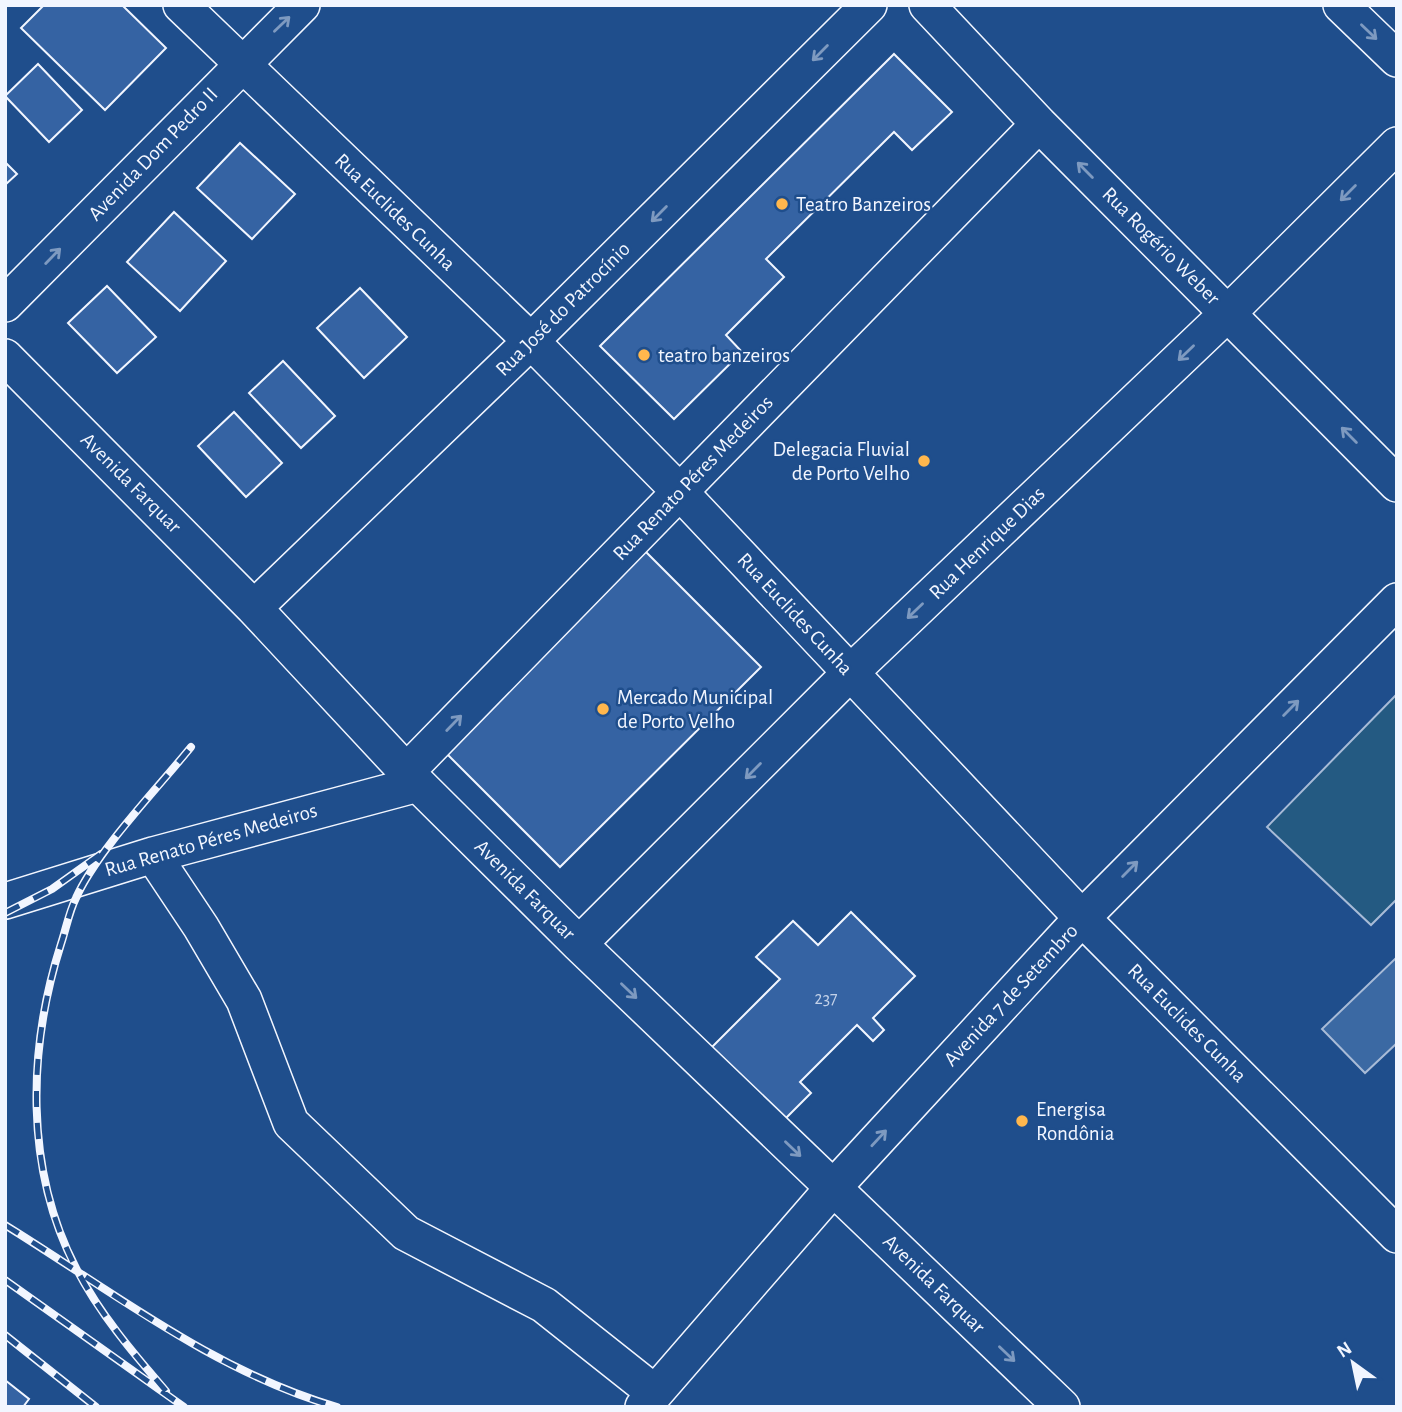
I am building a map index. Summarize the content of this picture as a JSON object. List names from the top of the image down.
{
  "streets": {
    "street": [
      "Avenida Dom Pedro II",
      "Rua Euclides Cunha",
      "Rua Rogério Weber",
      "Rua José do Patrocínio",
      "Rua Renato Péres Medeiros",
      "Avenida Farquar",
      "Rua Henrique Dias",
      "Avenida 7 de Setembro"
    ]
  },
  "crossings": [
    ["Avenida Dom Pedro II", "Rua Euclides Cunha"],
    ["Rua Euclides Cunha", "Rua José do Patrocínio"],
    ["Rua Euclides Cunha", "Rua Renato Péres Medeiros"],
    ["Rua Euclides Cunha", "Rua Henrique Dias"],
    ["Rua Euclides Cunha", "Avenida 7 de Setembro"],
    ["Rua Rogério Weber", "Rua Renato Péres Medeiros"],
    ["Rua Rogério Weber", "Rua Henrique Dias"],
    ["Rua José do Patrocínio", "Avenida Farquar"],
    ["Rua Renato Péres Medeiros", "Avenida Farquar"],
    ["Avenida Farquar", "Rua Henrique Dias"],
    ["Avenida Farquar", "Avenida 7 de Setembro"]
  ],
  "one_way": [
    "Avenida Dom Pedro II",
    "Rua Rogério Weber",
    "Rua José do Patrocínio",
    "Rua Henrique Dias",
    "Avenida 7 de Setembro"
  ],
  "places": [
    "Teatro Banzeiros",
    "teatro banzeiros",
    "Delegacia Fluvial de Porto Velho",
    "Mercado Municipal de Porto Velho",
    "Energisa Rondônia"
  ],
  "house_numbers": ["237"],
  "north": "top left"
}
